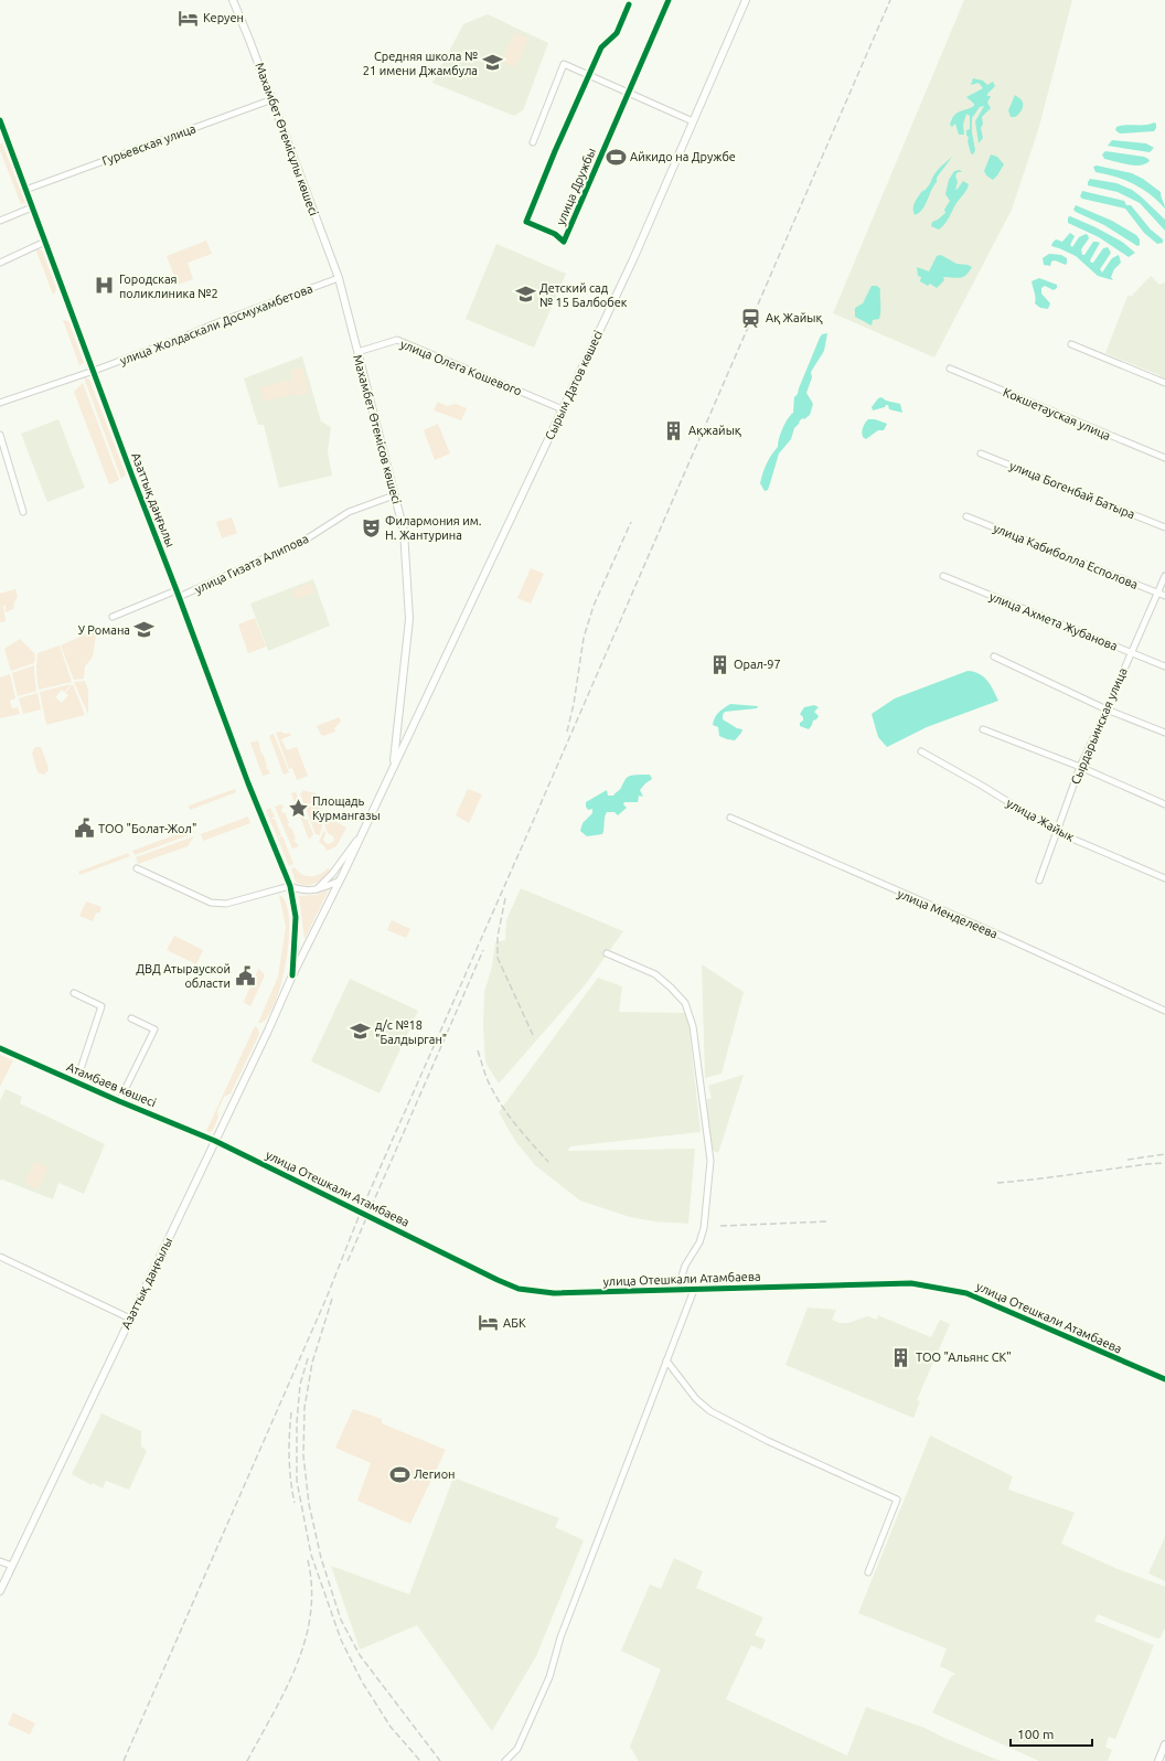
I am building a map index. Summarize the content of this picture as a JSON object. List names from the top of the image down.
{
  "streets": {
    "main road": [
      "Махамбет Өтемісұлы көшесі",
      "Сырым Датов көшесі",
      "Махамбет Өтемісов көшесі",
      "Азаттық даңғылы"
    ],
    "street": [
      "Гурьевская улица",
      "улица Дружбы",
      "улица Жолдаскали Досмухамбетова",
      "улица Олега Кошевого",
      "Кокшетауская улица",
      "улица Богенбай Батыра",
      "улица Кабиболла Есполова",
      "улица Гизата Алипова",
      "улица Ахмета Жубанова",
      "Сырдарьинская улица",
      "улица Жайык",
      "улица Менделеева",
      "Атамбаев көшесі",
      "улица Отешкали Атамбаева"
    ]
  },
  "crossings": [
    ["Махамбет Өтемісұлы көшесі", "Гурьевская улица"],
    ["Махамбет Өтемісұлы көшесі", "улица Жолдаскали Досмухамбетова"],
    ["Махамбет Өтемісұлы көшесі", "Махамбет Өтемісов көшесі"],
    ["Гурьевская улица", "Азаттық даңғылы"],
    ["улица Жолдаскали Досмухамбетова", "Махамбет Өтемісов көшесі"],
    ["улица Жолдаскали Досмухамбетова", "Азаттық даңғылы"],
    ["улица Олега Кошевого", "Сырым Датов көшесі"],
    ["улица Олега Кошевого", "Махамбет Өтемісов көшесі"],
    ["Сырым Датов көшесі", "Махамбет Өтемісов көшесі"],
    ["Сырым Датов көшесі", "Азаттық даңғылы"],
    ["Махамбет Өтемісов көшесі", "улица Гизата Алипова"],
    ["Азаттық даңғылы", "улица Гизата Алипова"],
    ["Азаттық даңғылы", "Атамбаев көшесі"],
    ["Азаттық даңғылы", "улица Отешкали Атамбаева"],
    ["улица Кабиболла Есполова", "Сырдарьинская улица"],
    ["улица Ахмета Жубанова", "Сырдарьинская улица"],
    ["Сырдарьинская улица", "улица Жайык"],
    ["Атамбаев көшесі", "улица Отешкали Атамбаева"]
  ],
  "places": {
    "hotel": ["Керуен", "АБК"],
    "school or university": [
      "Средняя школа № 21 имени Джамбула",
      "Детский сад № 15 Балбобек",
      "У Романа",
      "д/с №18 \"Балдырган\""
    ],
    "sports": ["Айкидо на Дружбе", "Легион"],
    "hospital": ["Городская поликлиника №2"],
    "station": ["Ақ Жайық"],
    "building": ["Ақжайық", "Орал-97", "ТОО \"Альянс СК\""],
    "theatre": ["Филармония им. Н. Жантурина"],
    "place": ["Площадь Курмангазы"],
    "public building": ["ТОО \"Болат-Жол\"", "ДВД Атырауской области"]
  },
  "scale_bar": "100 m"
}
